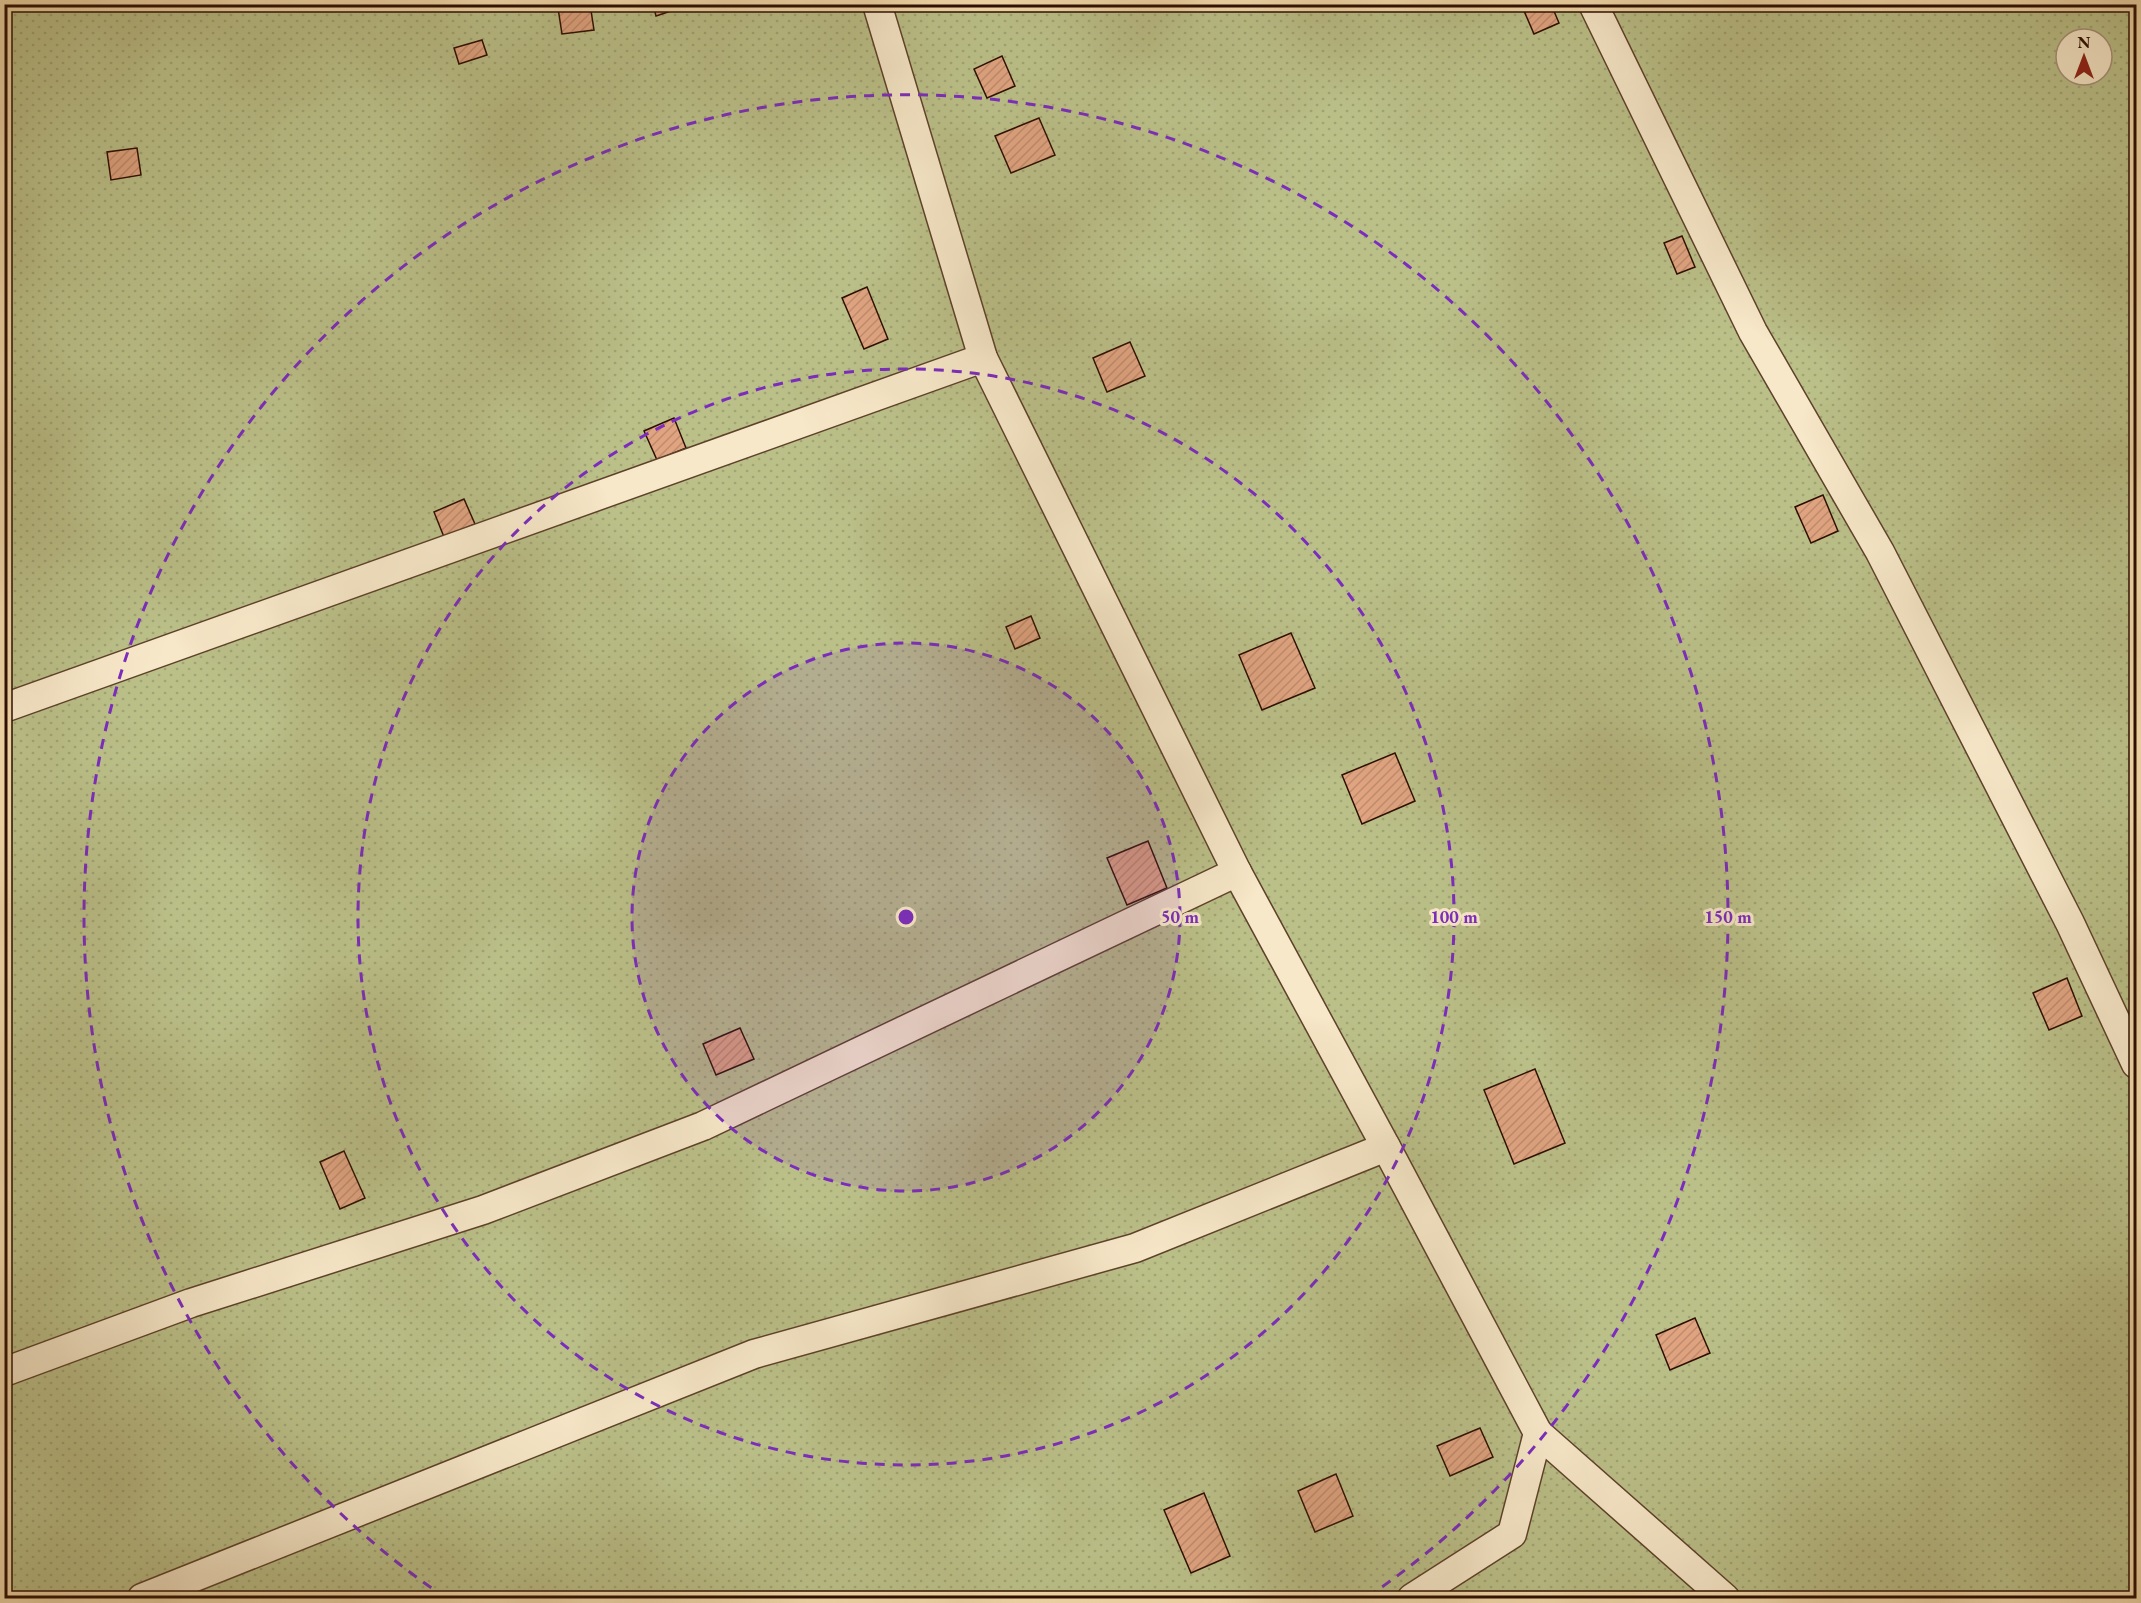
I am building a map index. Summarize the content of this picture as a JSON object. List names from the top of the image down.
{
  "north": "top",
  "rings": ["50 m", "100 m", "150 m"]
}
